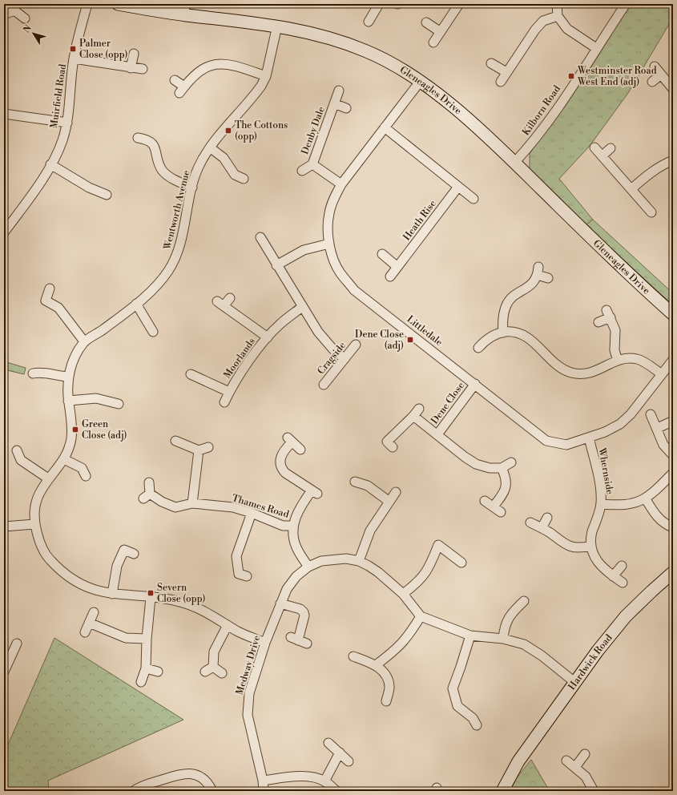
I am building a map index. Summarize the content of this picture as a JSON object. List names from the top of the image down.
{
  "streets": {
    "street": [
      "Gleneagles Drive",
      "Muirfield Road",
      "Kilborn Road",
      "Denby Dale",
      "Wentworth Avenue",
      "Heath Rise",
      "Littledale",
      "Moorlands",
      "Cragside",
      "Dene Close",
      "Whernside",
      "Thames Road",
      "Hardwick Road",
      "Medway Drive"
    ]
  },
  "crossings": [
    ["Gleneagles Drive", "Kilborn Road"],
    ["Gleneagles Drive", "Wentworth Avenue"],
    ["Gleneagles Drive", "Littledale"],
    ["Denby Dale", "Littledale"],
    ["Wentworth Avenue", "Medway Drive"],
    ["Littledale", "Dene Close"],
    ["Littledale", "Whernside"]
  ],
  "places": {
    "transit": [
      "Palmer Close (opp)",
      "Westminster Road West End (adj)",
      "The Cottons (opp)",
      "Dene Close (adj)",
      "Green Close (adj)",
      "Severn Close (opp)"
    ]
  },
  "north": "top left"
}
